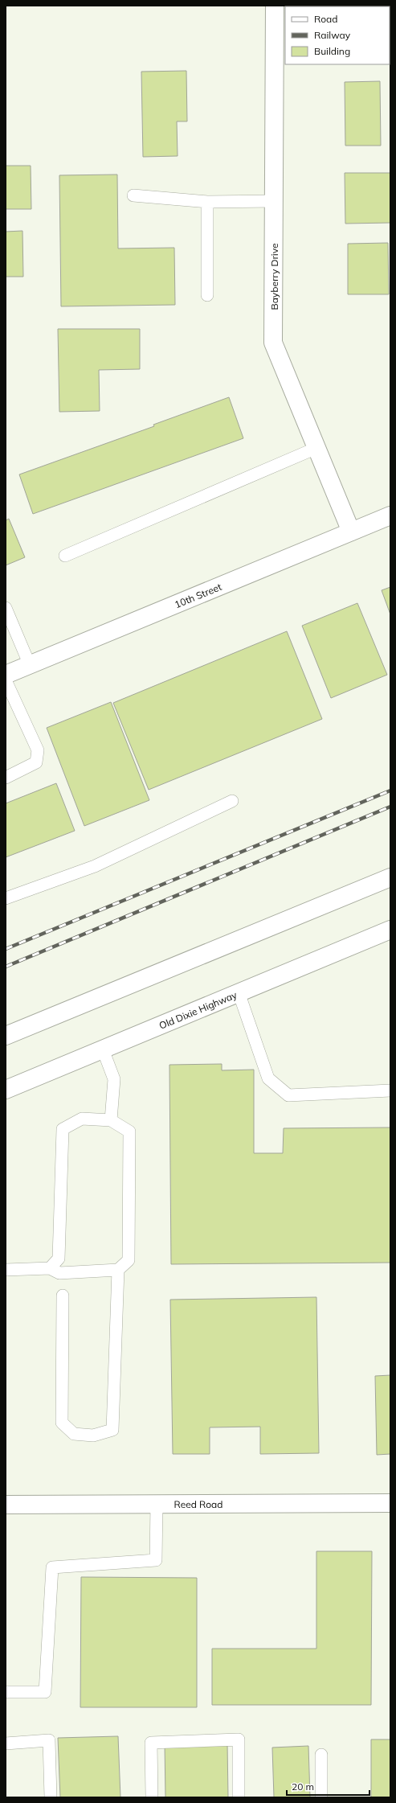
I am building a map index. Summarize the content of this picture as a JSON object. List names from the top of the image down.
{
  "streets": {
    "street": [
      "Bayberry Drive",
      "10th Street",
      "Old Dixie Highway",
      "Reed Road"
    ]
  },
  "crossings": [
    ["Bayberry Drive", "10th Street"]
  ],
  "legend": ["Road", "Railway", "Building"],
  "scale_bar": "20 m"
}
